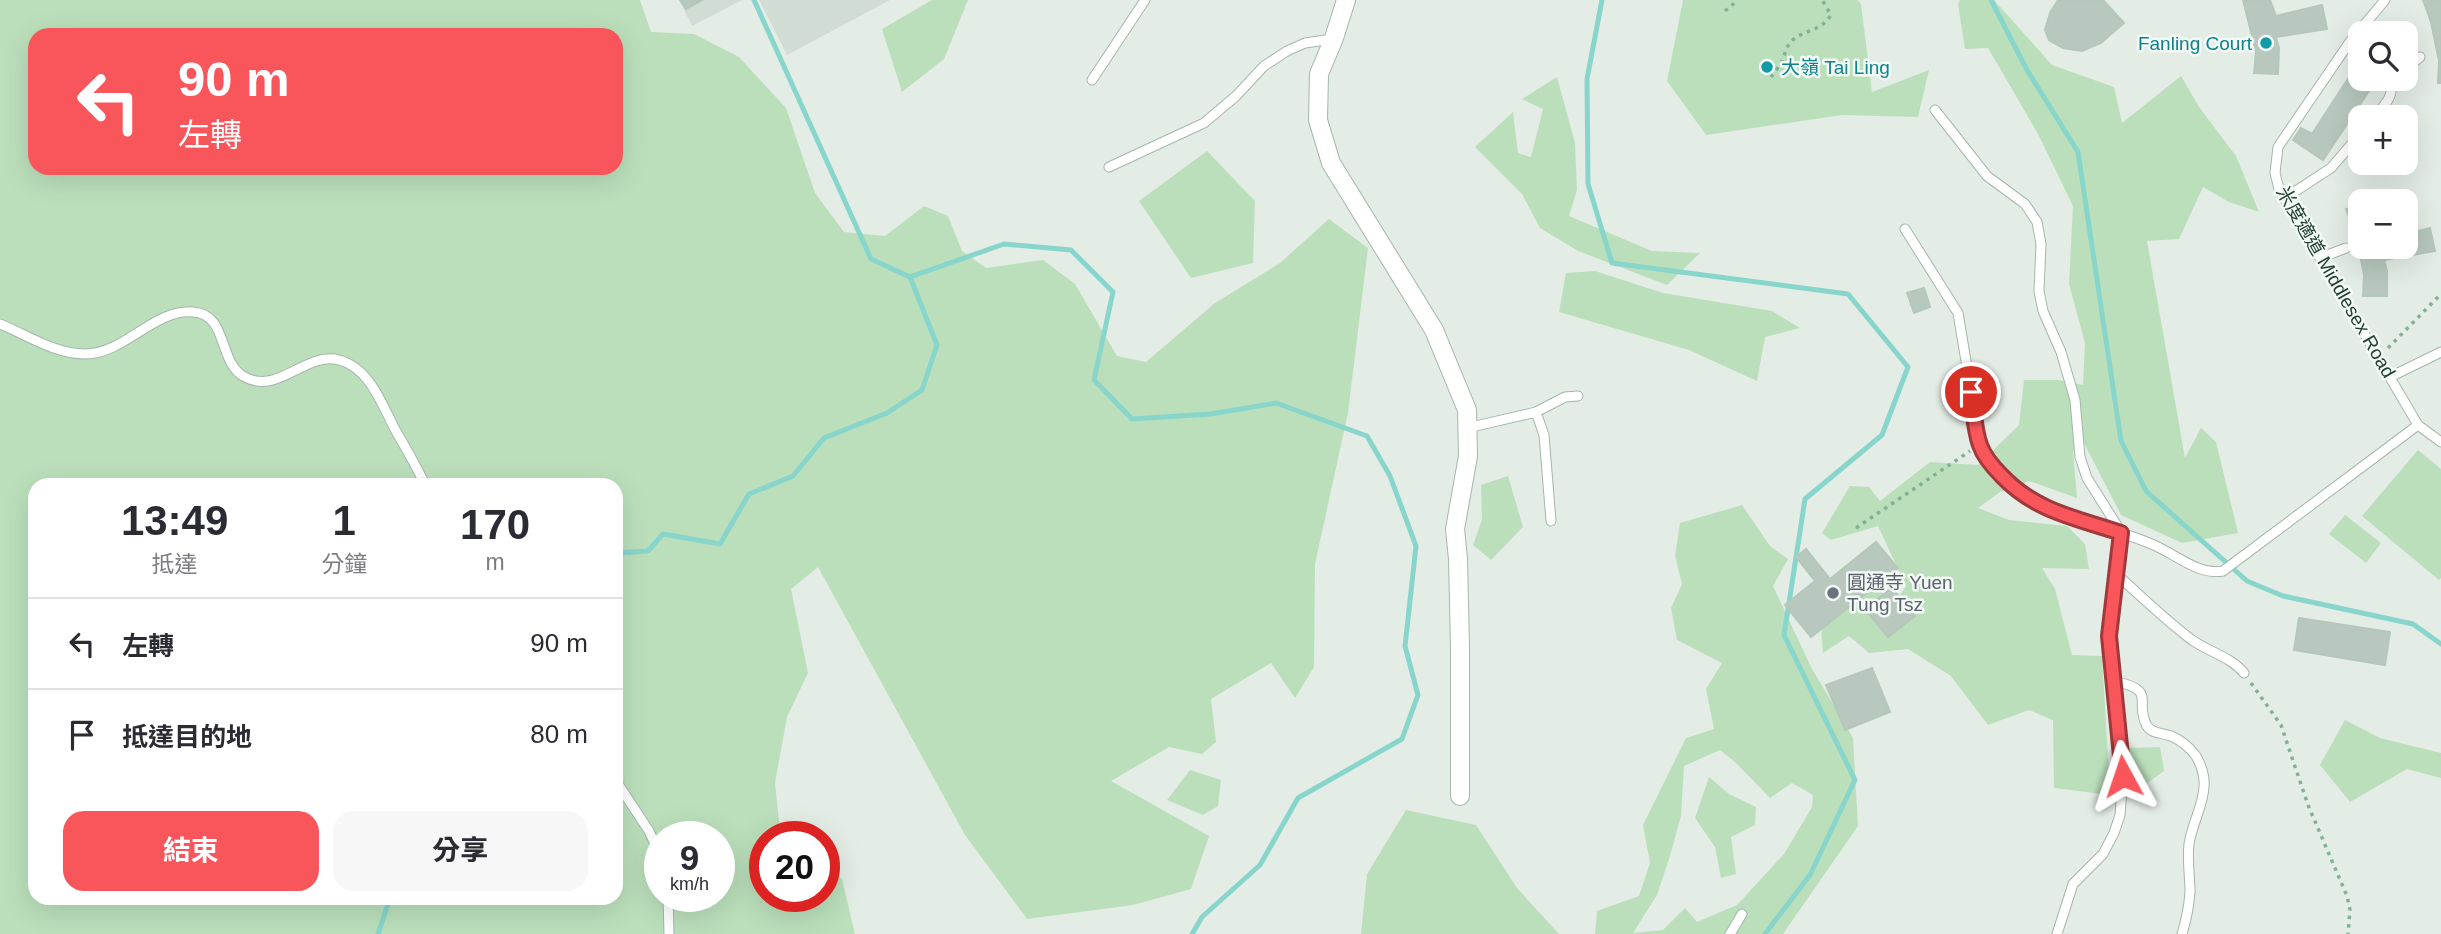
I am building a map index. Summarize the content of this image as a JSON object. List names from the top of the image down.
{
  "streets": {
    "lane": ["米度適道 Middlesex Road"]
  },
  "places": ["Fanling Court", "大嶺 Tai Ling", "圓通寺 Yuen Tung Tsz"],
  "page": {
    "map_buttons": ["+", "−"],
    "turn": ["90 m", "左轉"],
    "eta": [
      "13:49",
      "抵達",
      "1",
      "分鐘",
      "170",
      "m"
    ],
    "list": [
      {
        "name": "左轉",
        "value": "90 m"
      },
      {
        "name": "抵達目的地",
        "value": "80 m"
      }
    ],
    "buttons": ["結束", "分享"],
    "speed": "9 km/h",
    "limit": "20"
  }
}
